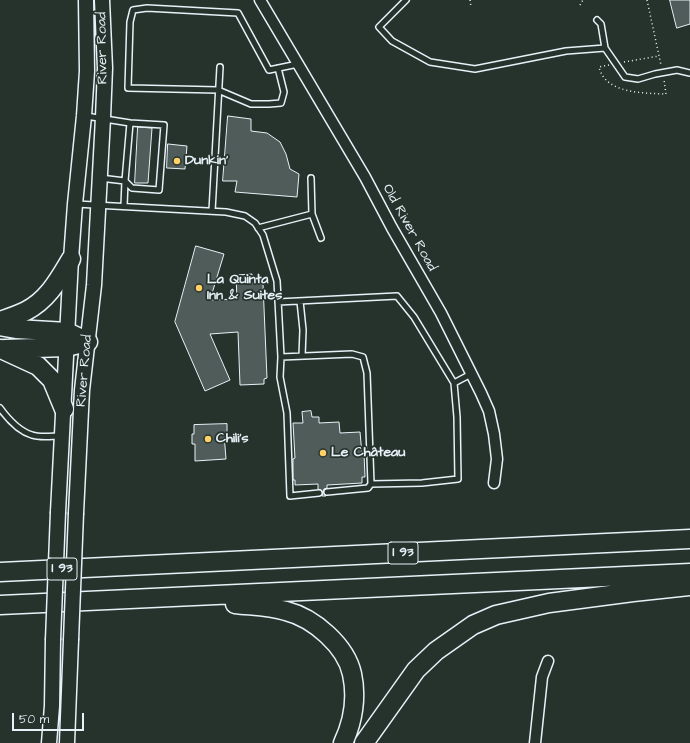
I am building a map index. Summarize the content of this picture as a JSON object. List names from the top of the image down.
{
  "streets": {
    "highway": ["I 93"],
    "main road": ["River Road"],
    "street": ["Old River Road"]
  },
  "places": [
    "Dunkin'",
    "La Quinta Inn & Suites",
    "Chili's",
    "Le Château"
  ],
  "scale_bar": "50 m"
}
